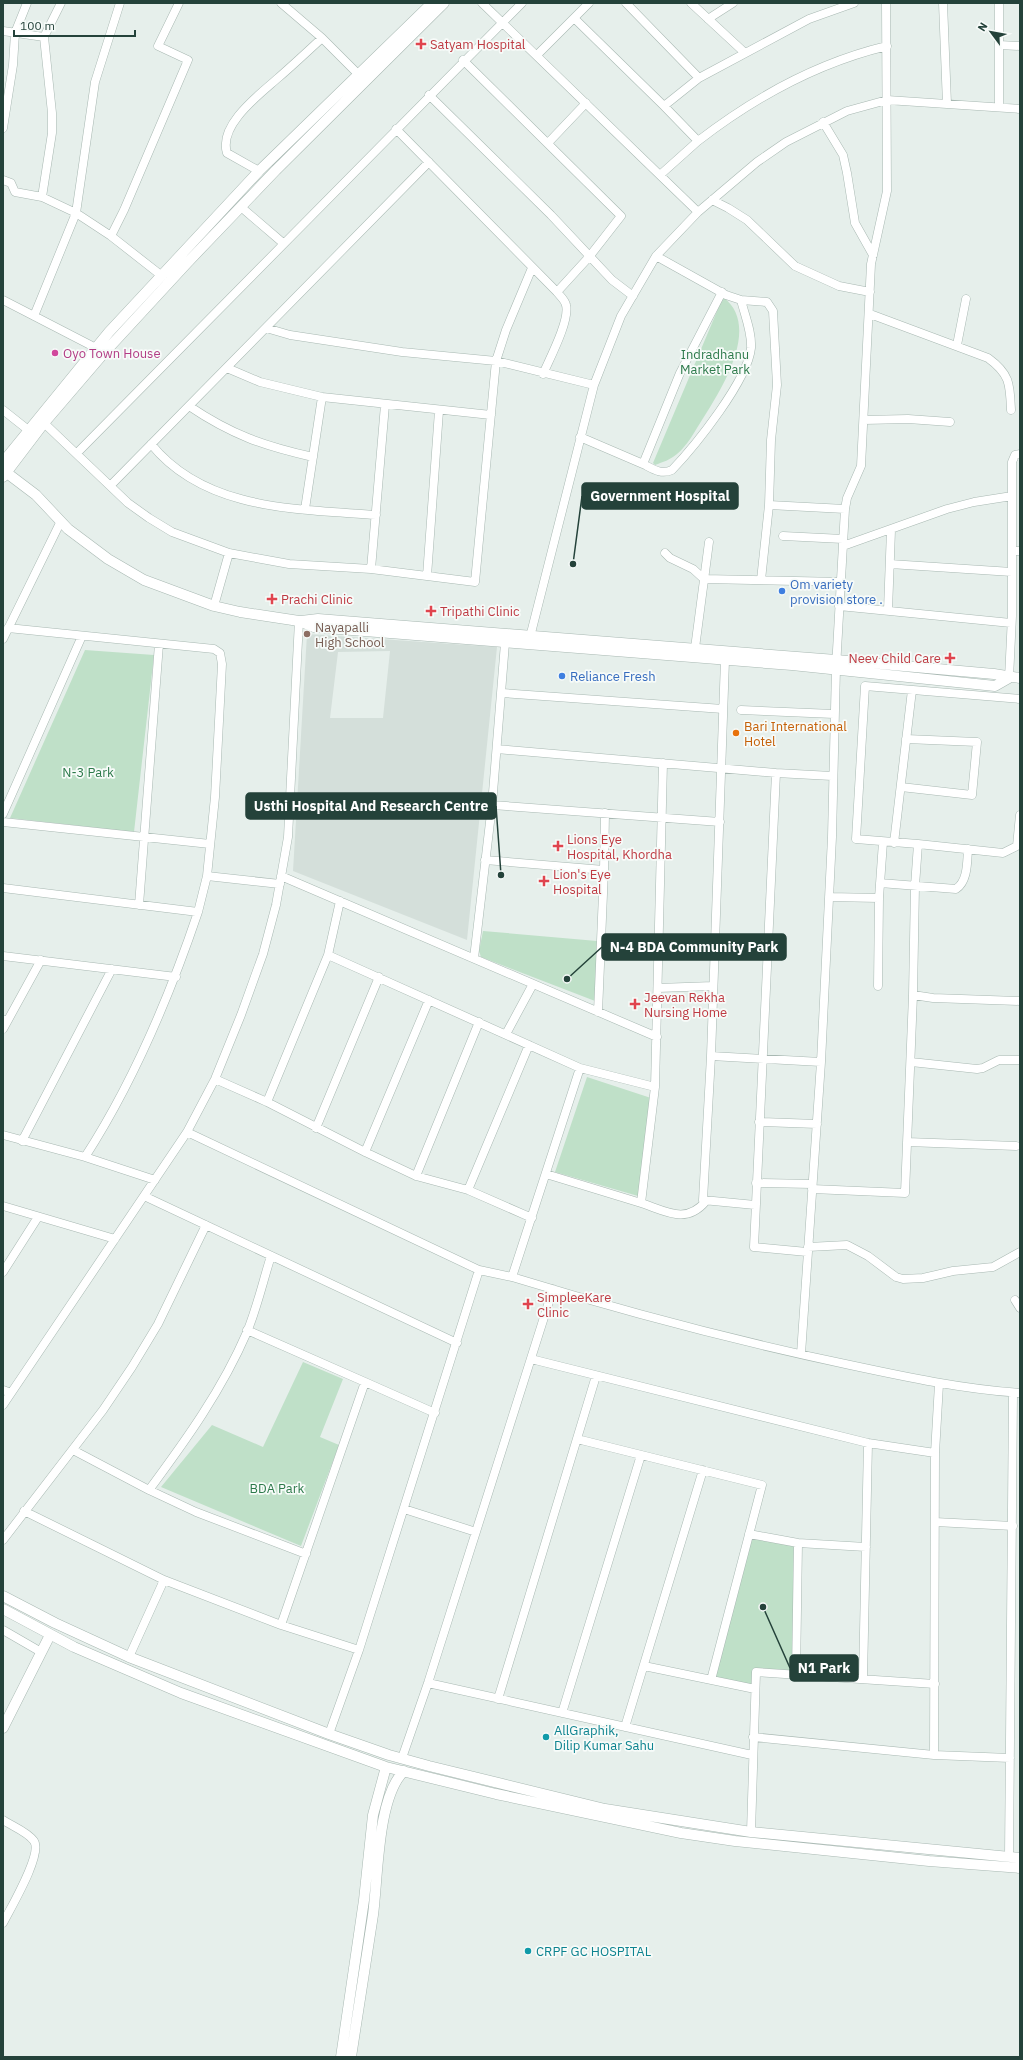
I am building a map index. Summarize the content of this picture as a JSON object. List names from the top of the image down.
{
  "parks": ["Indradhanu Market Park", "N-3 Park", "BDA Park"],
  "places": {
    "health": [
      "Satyam Hospital",
      "Prachi Clinic",
      "Tripathi Clinic",
      "Neev Child Care",
      "Lions Eye Hospital, Khordha",
      "Lion's Eye Hospital",
      "Jeevan Rekha Nursing Home",
      "SimpleeKare Clinic"
    ],
    "other": [
      "Oyo Town House",
      "Government Hospital",
      "Om variety provision store .",
      "Nayapalli High School",
      "Reliance Fresh",
      "Bari International Hotel",
      "Usthi Hospital And Research Centre",
      "N-4 BDA Community Park",
      "N1 Park",
      "AllGraphik, Dilip Kumar Sahu",
      "CRPF GC HOSPITAL"
    ]
  },
  "scale_bar": "100 m",
  "north": "top left"
}
